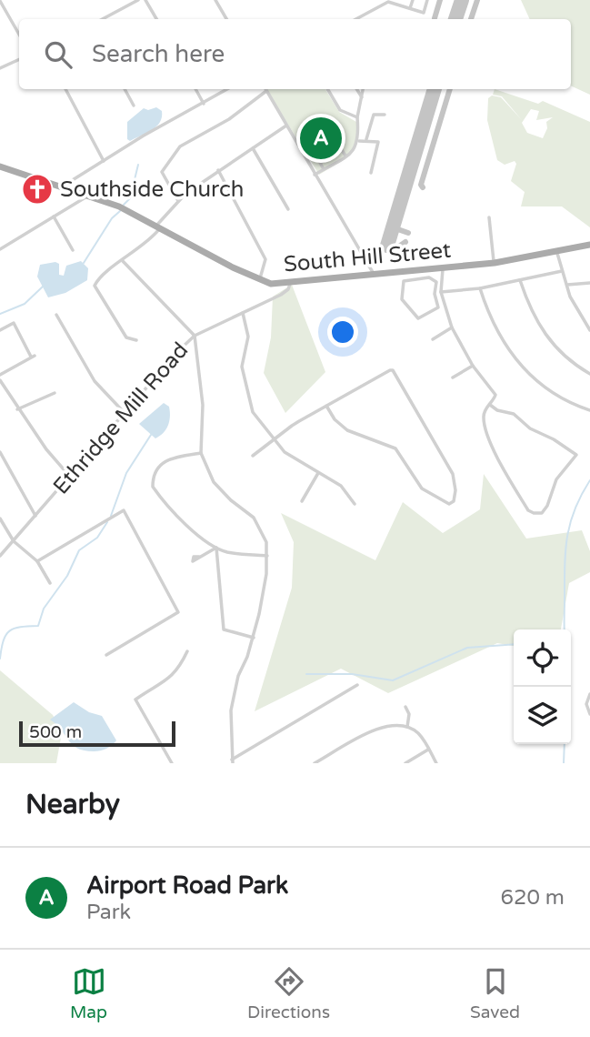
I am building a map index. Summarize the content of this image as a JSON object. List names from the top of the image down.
{
  "streets": {
    "main road": ["South Hill Street"],
    "street": ["Ethridge Mill Road"]
  },
  "crossings": [
    ["South Hill Street", "Ethridge Mill Road"]
  ],
  "places": {
    "church": ["Southside Church"]
  },
  "scale_bar": "500 m",
  "page": {
    "search": "Search here",
    "pins": "A",
    "scale": "500 m",
    "heading": "Nearby",
    "list": [
      {
        "mark": "A",
        "name": "Airport Road Park",
        "note": "Park",
        "value": "620 m"
      }
    ],
    "nav": ["Map", "Directions", "Saved"]
  }
}
